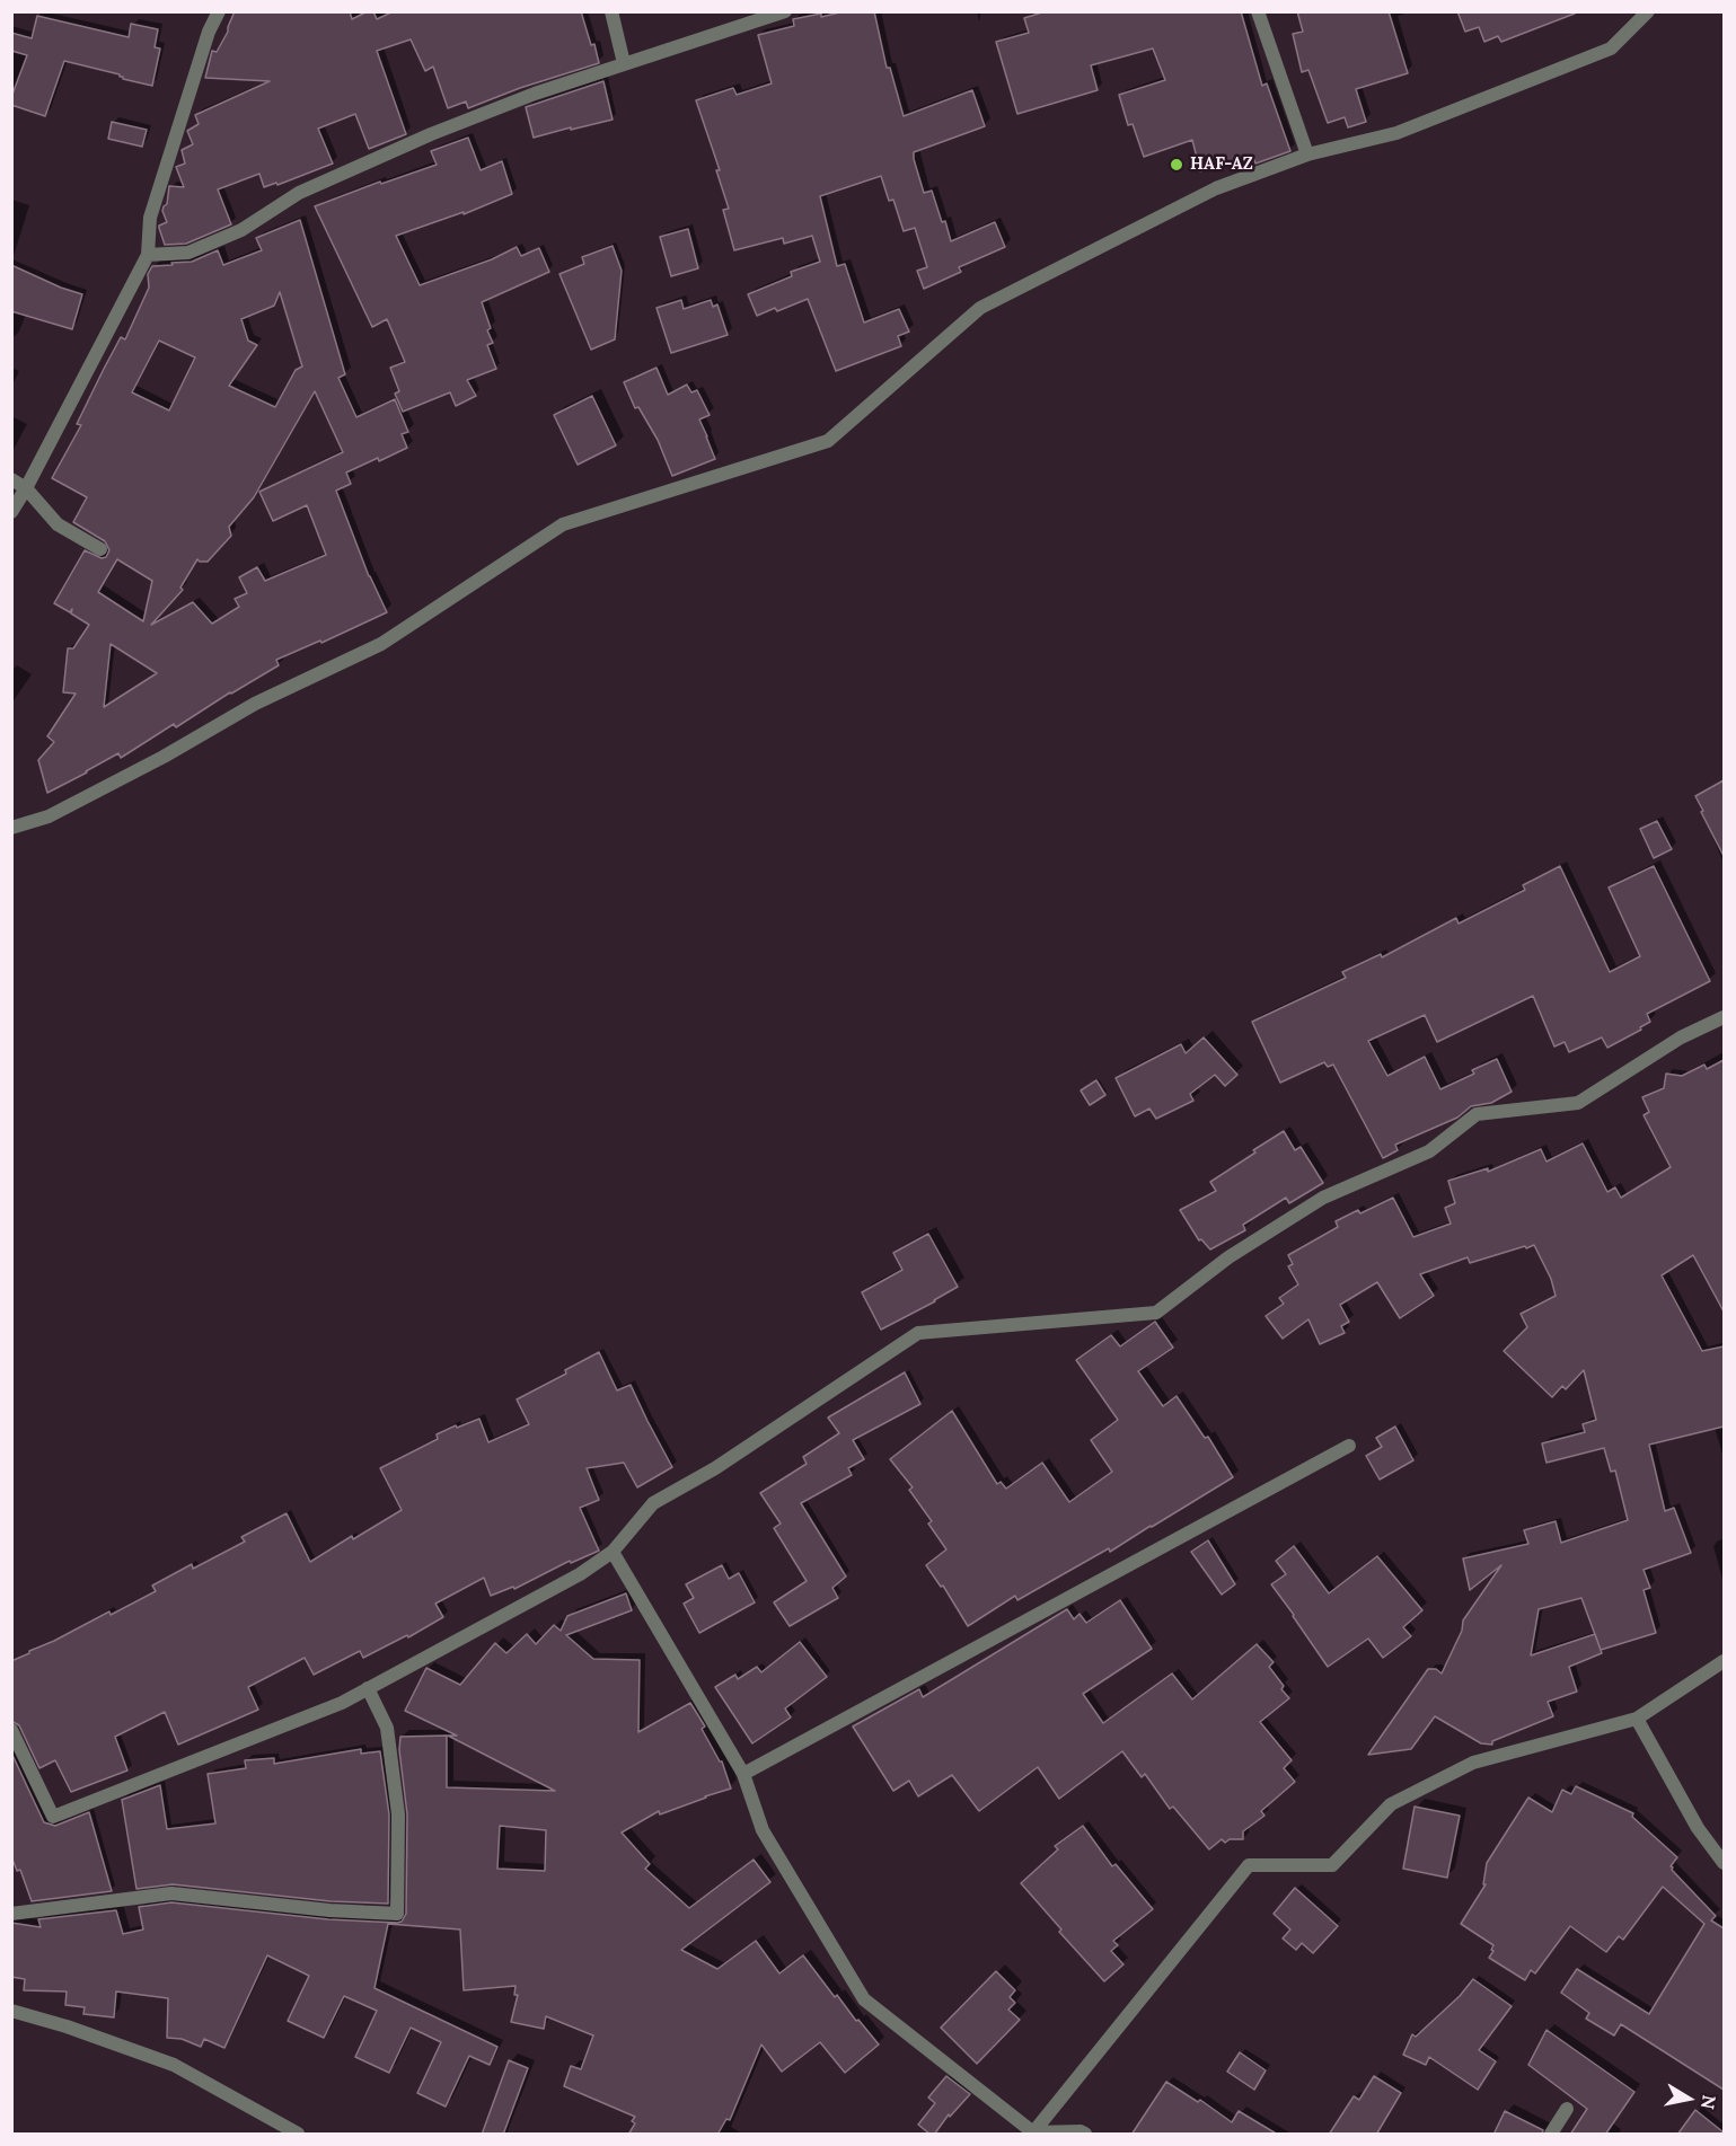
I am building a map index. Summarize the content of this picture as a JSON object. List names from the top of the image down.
{
  "places": ["HAF-AZ"],
  "north": "right"
}
